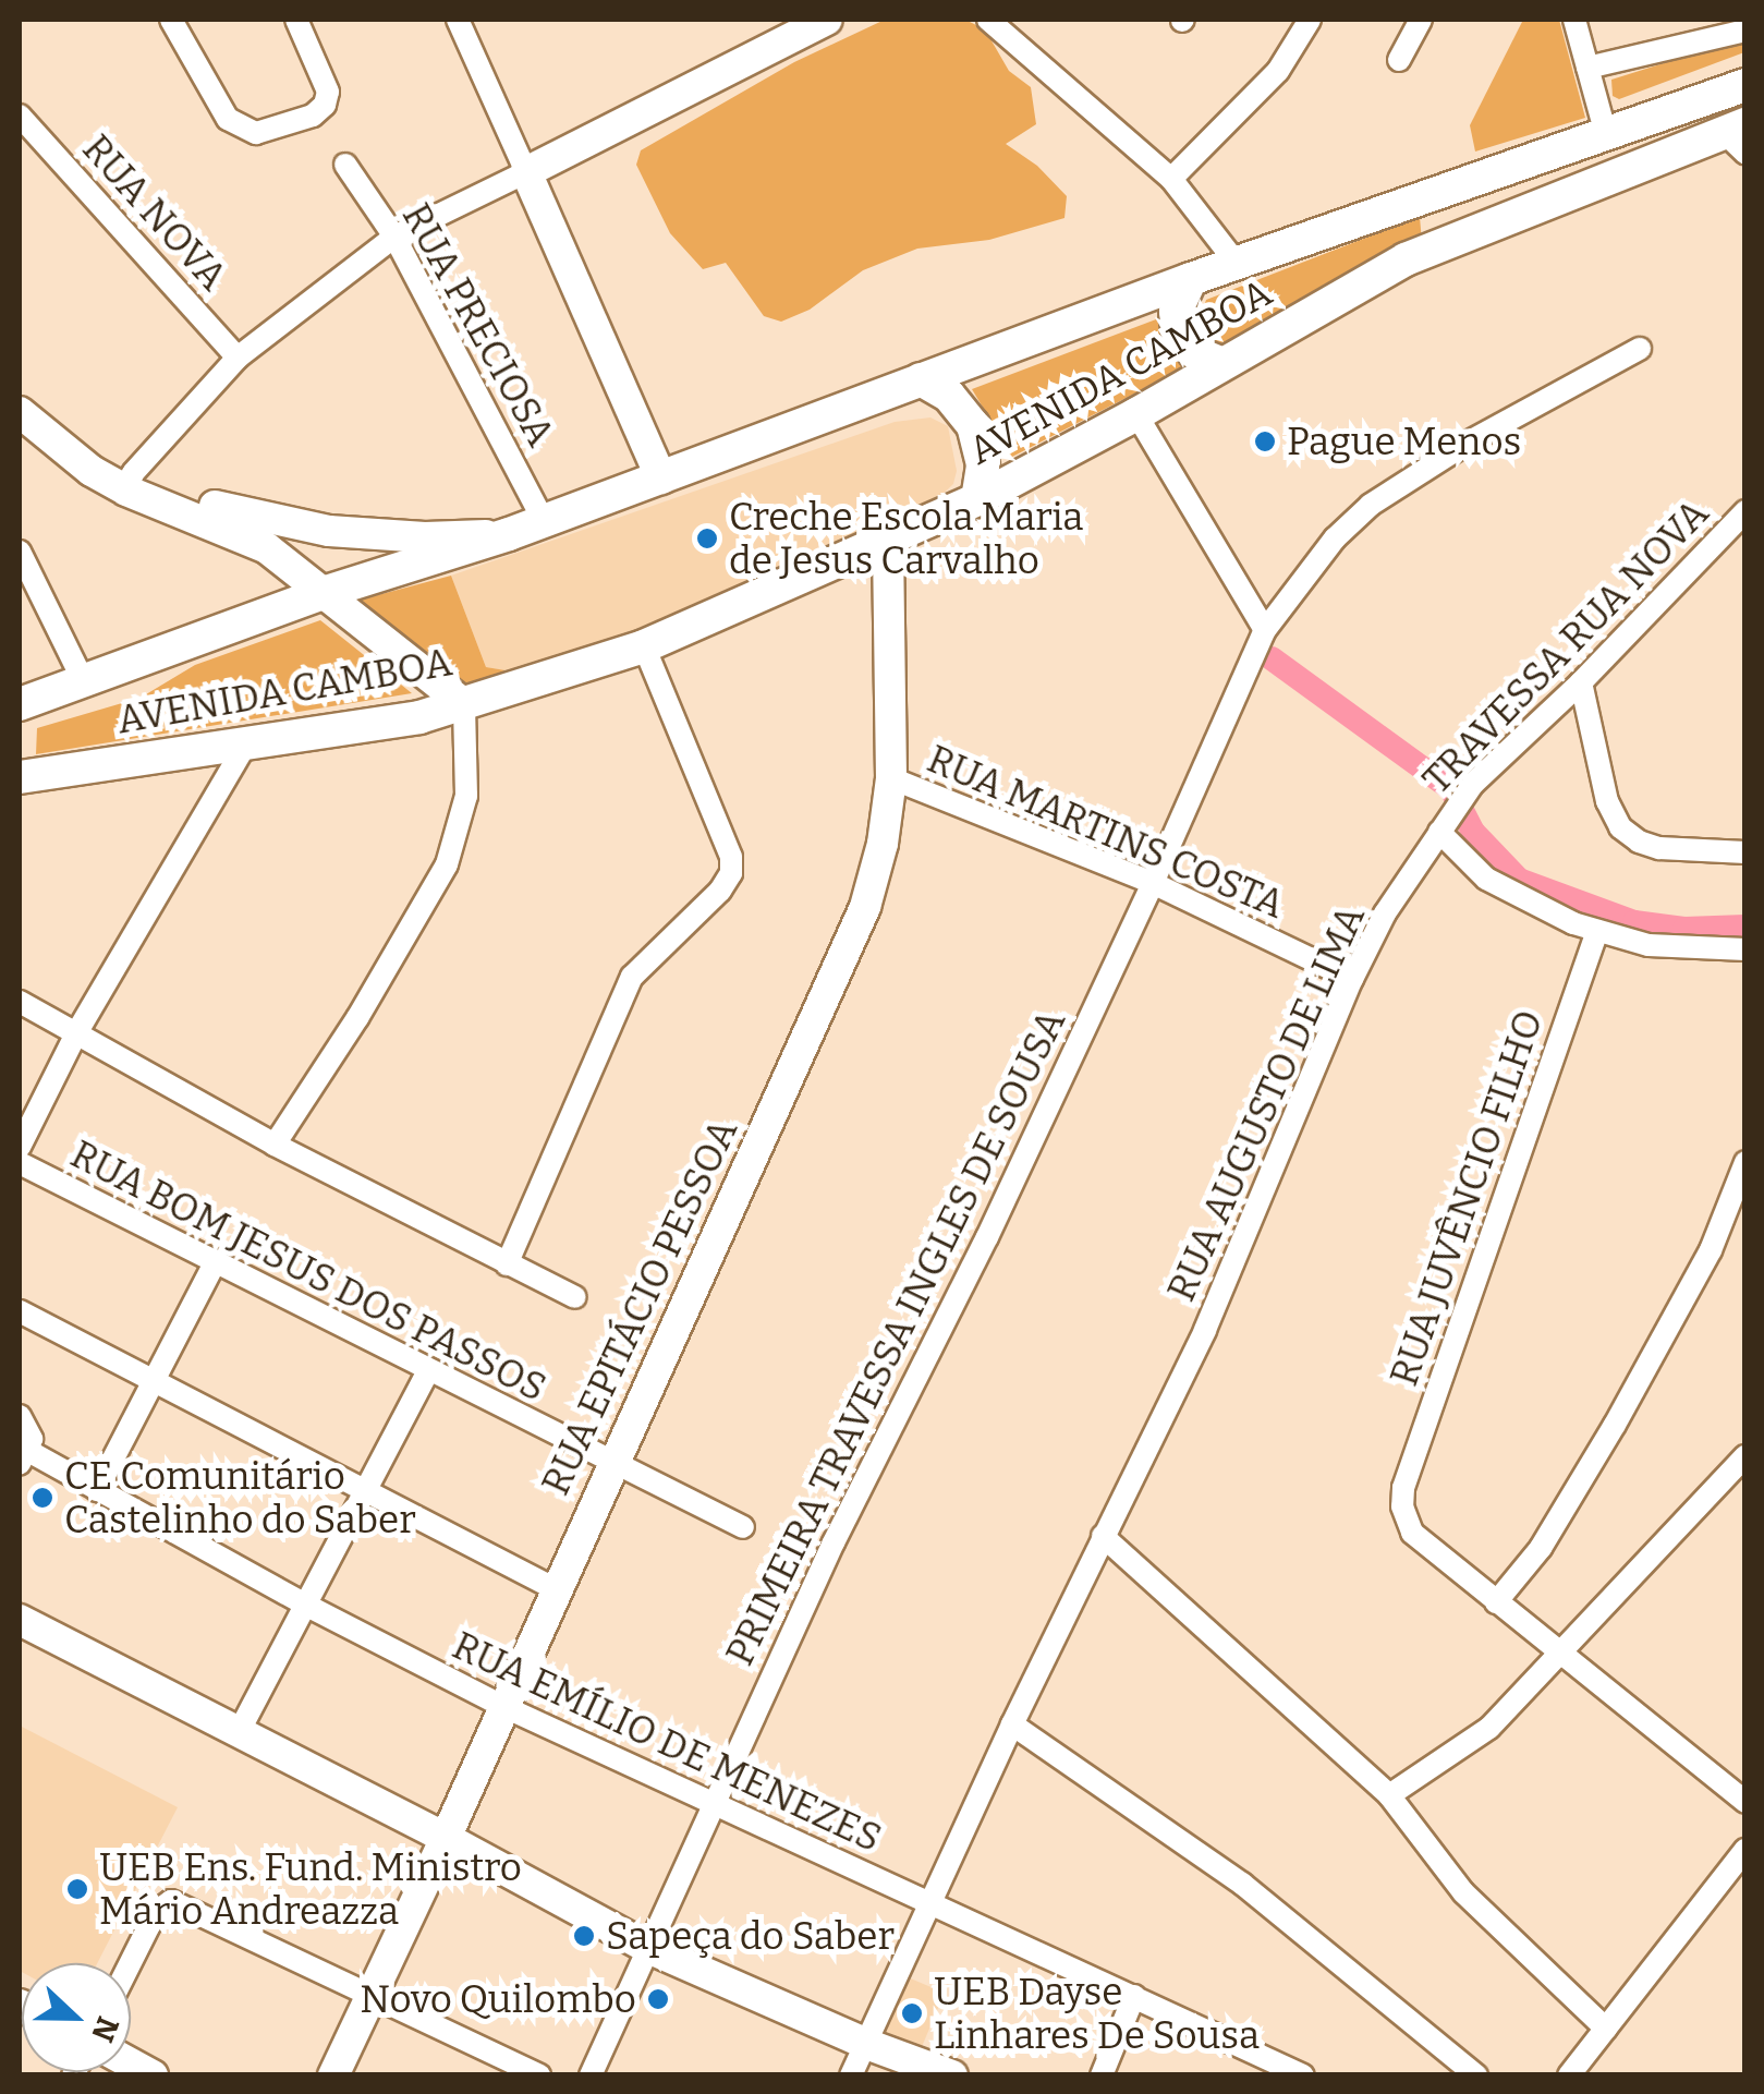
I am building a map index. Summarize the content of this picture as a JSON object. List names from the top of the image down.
{
  "streets": {
    "main road": ["AVENIDA CAMBOA"],
    "street": [
      "RUA NOVA",
      "RUA PRECIOSA",
      "TRAVESSA RUA NOVA",
      "RUA MARTINS COSTA",
      "RUA AUGUSTO DE LIMA",
      "RUA JUVÊNCIO FILHO",
      "RUA BOM JESUS DOS PASSOS",
      "RUA EPITÁCIO PESSOA",
      "PRIMEIRA TRAVESSA INGLES DE SOUSA",
      "RUA EMÍLIO DE MENEZES"
    ]
  },
  "crossings": [
    ["RUA PRECIOSA", "AVENIDA CAMBOA"],
    ["AVENIDA CAMBOA", "RUA EPITÁCIO PESSOA"],
    ["TRAVESSA RUA NOVA", "RUA AUGUSTO DE LIMA"],
    ["RUA MARTINS COSTA", "RUA AUGUSTO DE LIMA"],
    ["RUA MARTINS COSTA", "RUA EPITÁCIO PESSOA"],
    ["RUA MARTINS COSTA", "PRIMEIRA TRAVESSA INGLES DE SOUSA"],
    ["RUA AUGUSTO DE LIMA", "RUA EMÍLIO DE MENEZES"],
    ["RUA BOM JESUS DOS PASSOS", "RUA EPITÁCIO PESSOA"],
    ["RUA EPITÁCIO PESSOA", "RUA EMÍLIO DE MENEZES"],
    ["PRIMEIRA TRAVESSA INGLES DE SOUSA", "RUA EMÍLIO DE MENEZES"]
  ],
  "places": [
    "Pague Menos",
    "Creche Escola Maria de Jesus Carvalho",
    "CE Comunitário Castelinho do Saber",
    "UEB Ens. Fund. Ministro Mário Andreazza",
    "Sapeça do Saber",
    "Novo Quilombo",
    "UEB Dayse Linhares De Sousa"
  ],
  "north": "right"
}
